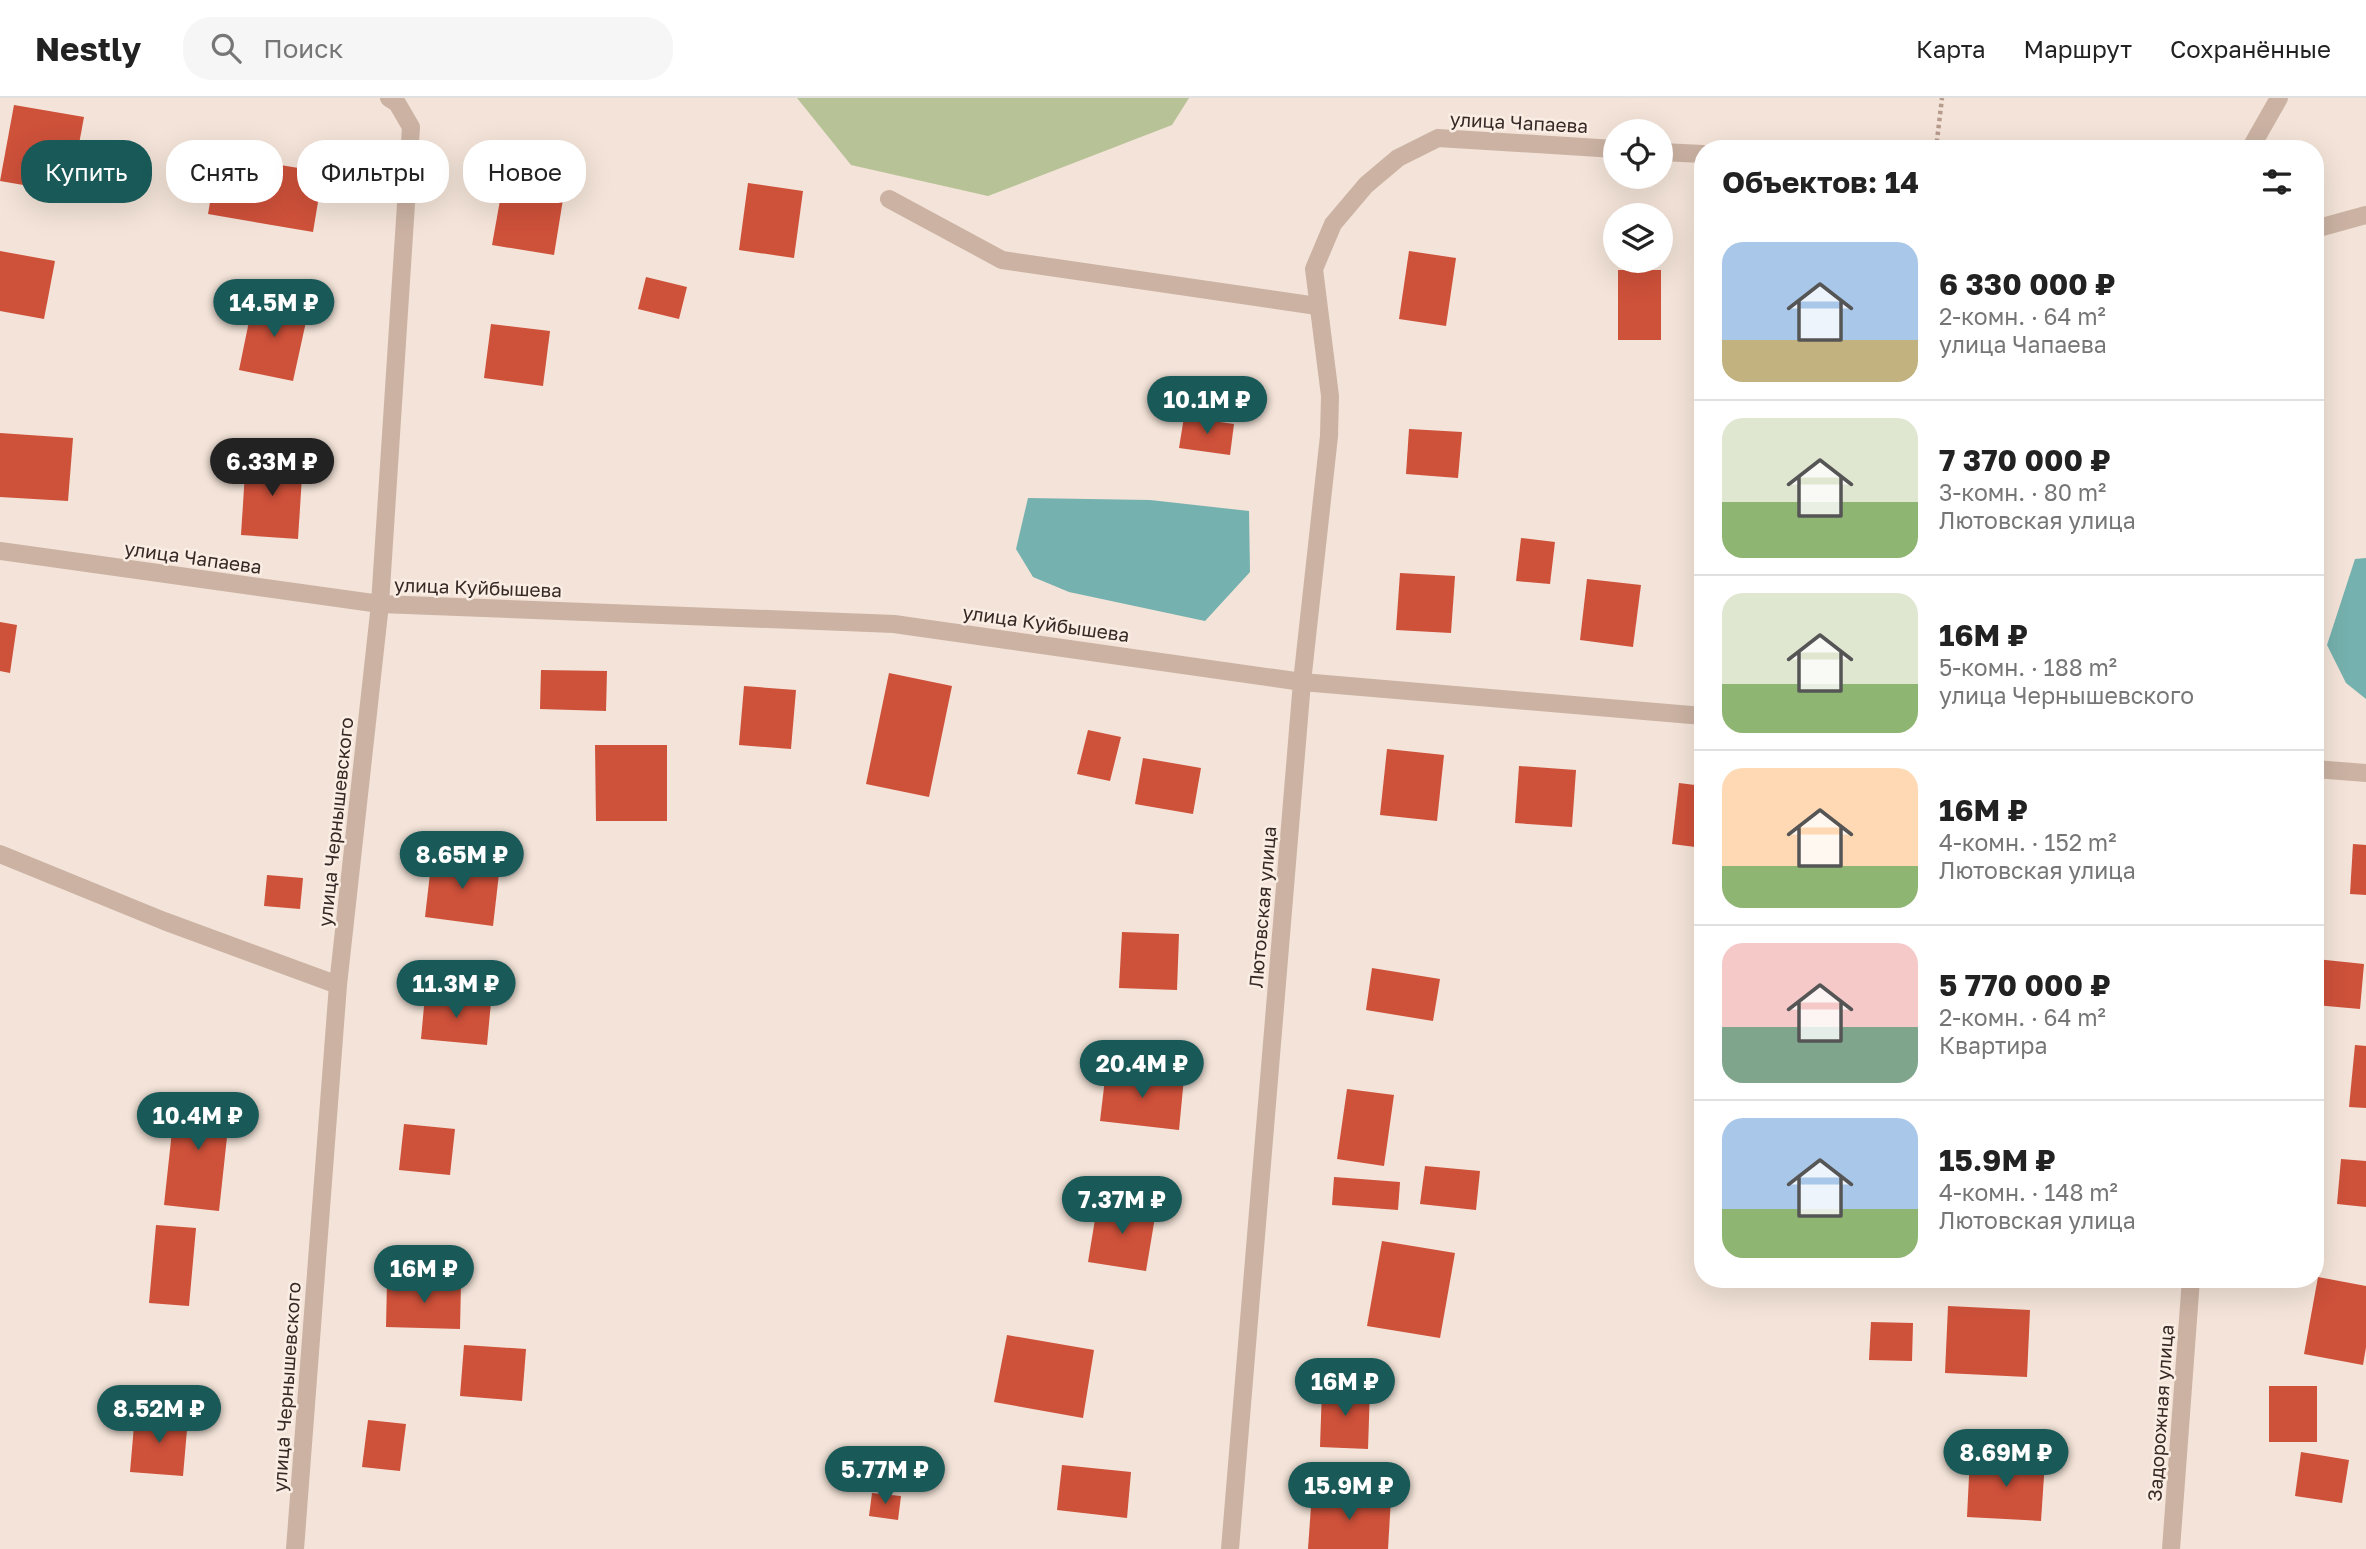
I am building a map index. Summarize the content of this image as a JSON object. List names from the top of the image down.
{
  "streets": {
    "street": [
      "улица Чапаева",
      "улица Куйбышева",
      "улица Чернышевского",
      "Лютовская улица",
      "Задорожная улица"
    ]
  },
  "crossings": [
    ["улица Чапаева", "улица Куйбышева"],
    ["улица Чапаева", "улица Чернышевского"],
    ["улица Чапаева", "Лютовская улица"],
    ["улица Куйбышева", "улица Чернышевского"],
    ["улица Куйбышева", "Лютовская улица"]
  ],
  "page": {
    "header": "Nestly",
    "search": "Поиск",
    "nav": ["Карта", "Маршрут", "Сохранённые"],
    "chip": [
      "Купить",
      "Снять",
      "Фильтры",
      "Новое"
    ],
    "heading": "Объектов: 14",
    "list": [
      {
        "name": "6 330 000 ₽",
        "note": "2-комн. · 64 m² · улица Чапаева"
      },
      {
        "name": "7 370 000 ₽",
        "note": "3-комн. · 80 m² · Лютовская улица"
      },
      {
        "name": "16M ₽",
        "note": "5-комн. · 188 m² · улица Чернышевского"
      },
      {
        "name": "16M ₽",
        "note": "4-комн. · 152 m² · Лютовская улица"
      },
      {
        "name": "5 770 000 ₽",
        "note": "2-комн. · 64 m² · Квартира"
      },
      {
        "name": "15.9M ₽",
        "note": "4-комн. · 148 m² · Лютовская улица"
      }
    ],
    "price": [
      "14.5M ₽",
      "10.1M ₽",
      "6.33M ₽",
      "8.65M ₽",
      "11.3M ₽",
      "20.4M ₽",
      "10.4M ₽",
      "7.37M ₽",
      "16M ₽",
      "16M ₽",
      "8.52M ₽",
      "8.69M ₽",
      "5.77M ₽",
      "15.9M ₽"
    ]
  }
}
